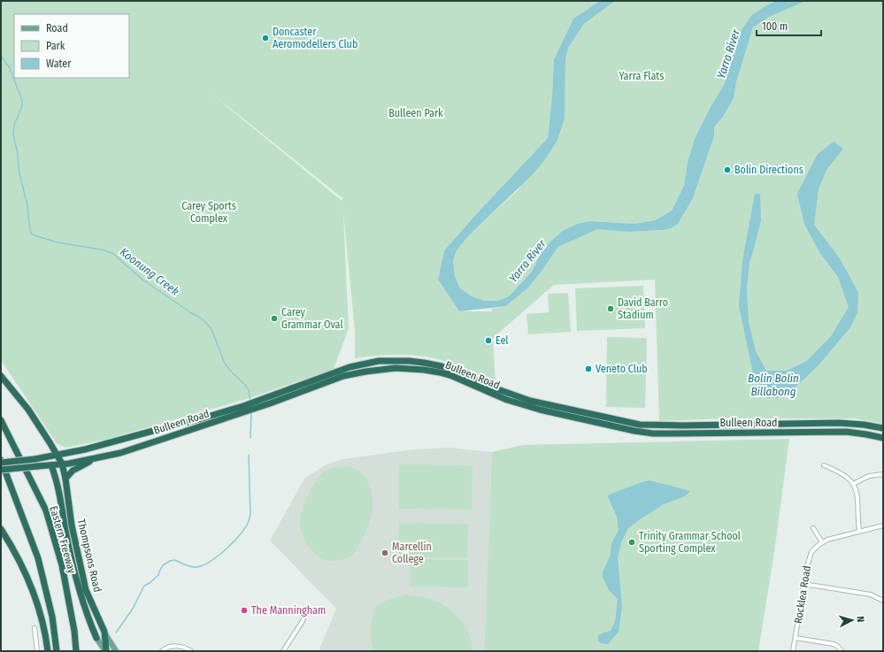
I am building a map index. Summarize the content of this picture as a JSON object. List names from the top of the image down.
{
  "streets": {
    "highway": ["Bulleen Road", "Eastern Freeway", "Thompsons Road"],
    "street": ["Rocklea Road"]
  },
  "crossings": [
    ["Bulleen Road", "Thompsons Road"]
  ],
  "water": ["Yarra River", "Koonung Creek", "Bolin Bolin Billabong"],
  "parks": ["Yarra Flats", "Bulleen Park", "Carey Sports Complex"],
  "places": [
    "Doncaster Aeromodellers Club",
    "Bolin Directions",
    "David Barro Stadium",
    "Carey Grammar Oval",
    "Eel",
    "Veneto Club",
    "Trinity Grammar School Sporting Complex",
    "Marcellin College",
    "The Manningham"
  ],
  "legend": ["Road", "Park", "Water"],
  "scale_bar": "100 m",
  "north": "right"
}
